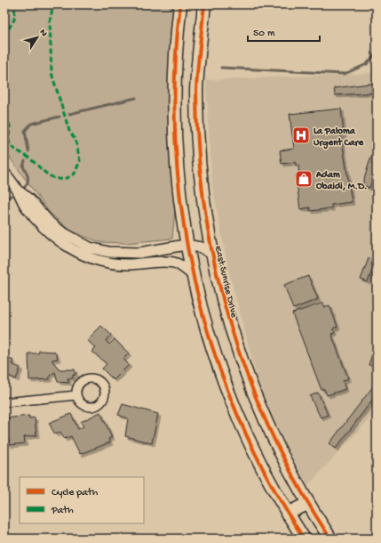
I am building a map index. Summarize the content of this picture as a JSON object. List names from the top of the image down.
{
  "streets": {
    "main road": ["East Sunrise Drive"]
  },
  "places": {
    "hospital": ["La Paloma Urgent Care"],
    "shop": ["Adam Obaidi, M.D."]
  },
  "legend": ["Cycle path", "Path"],
  "scale_bar": "50 m",
  "north": "top right"
}
